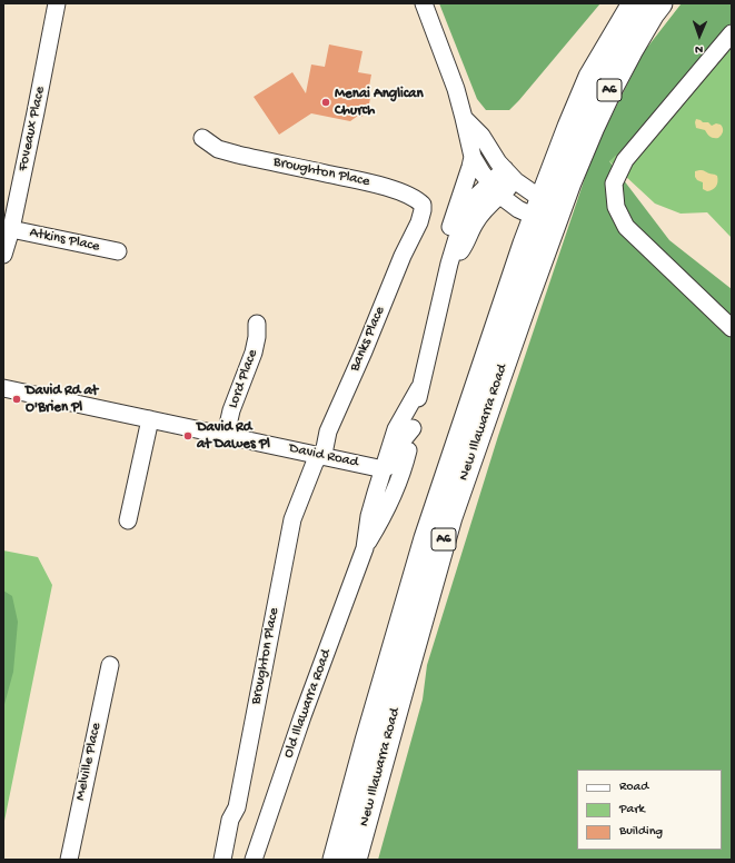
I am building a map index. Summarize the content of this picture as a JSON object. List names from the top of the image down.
{
  "streets": {
    "highway": ["A6", "New Illawarra Road"],
    "street": [
      "Foveaux Place",
      "Broughton Place",
      "Atkins Place",
      "Banks Place",
      "Lord Place",
      "David Road",
      "Old Illawarra Road",
      "Melville Place"
    ]
  },
  "crossings": [
    ["Foveaux Place", "Atkins Place"],
    ["Broughton Place", "Banks Place"],
    ["Broughton Place", "David Road"],
    ["Banks Place", "David Road"],
    ["Lord Place", "David Road"],
    ["New Illawarra Road", "Old Illawarra Road"],
    ["David Road", "Old Illawarra Road"]
  ],
  "places": ["Menai Anglican Church", "David Rd at O'Brien Pl", "David Rd at Dawes Pl"],
  "legend": ["Road", "Park", "Building"],
  "north": "bottom"
}
